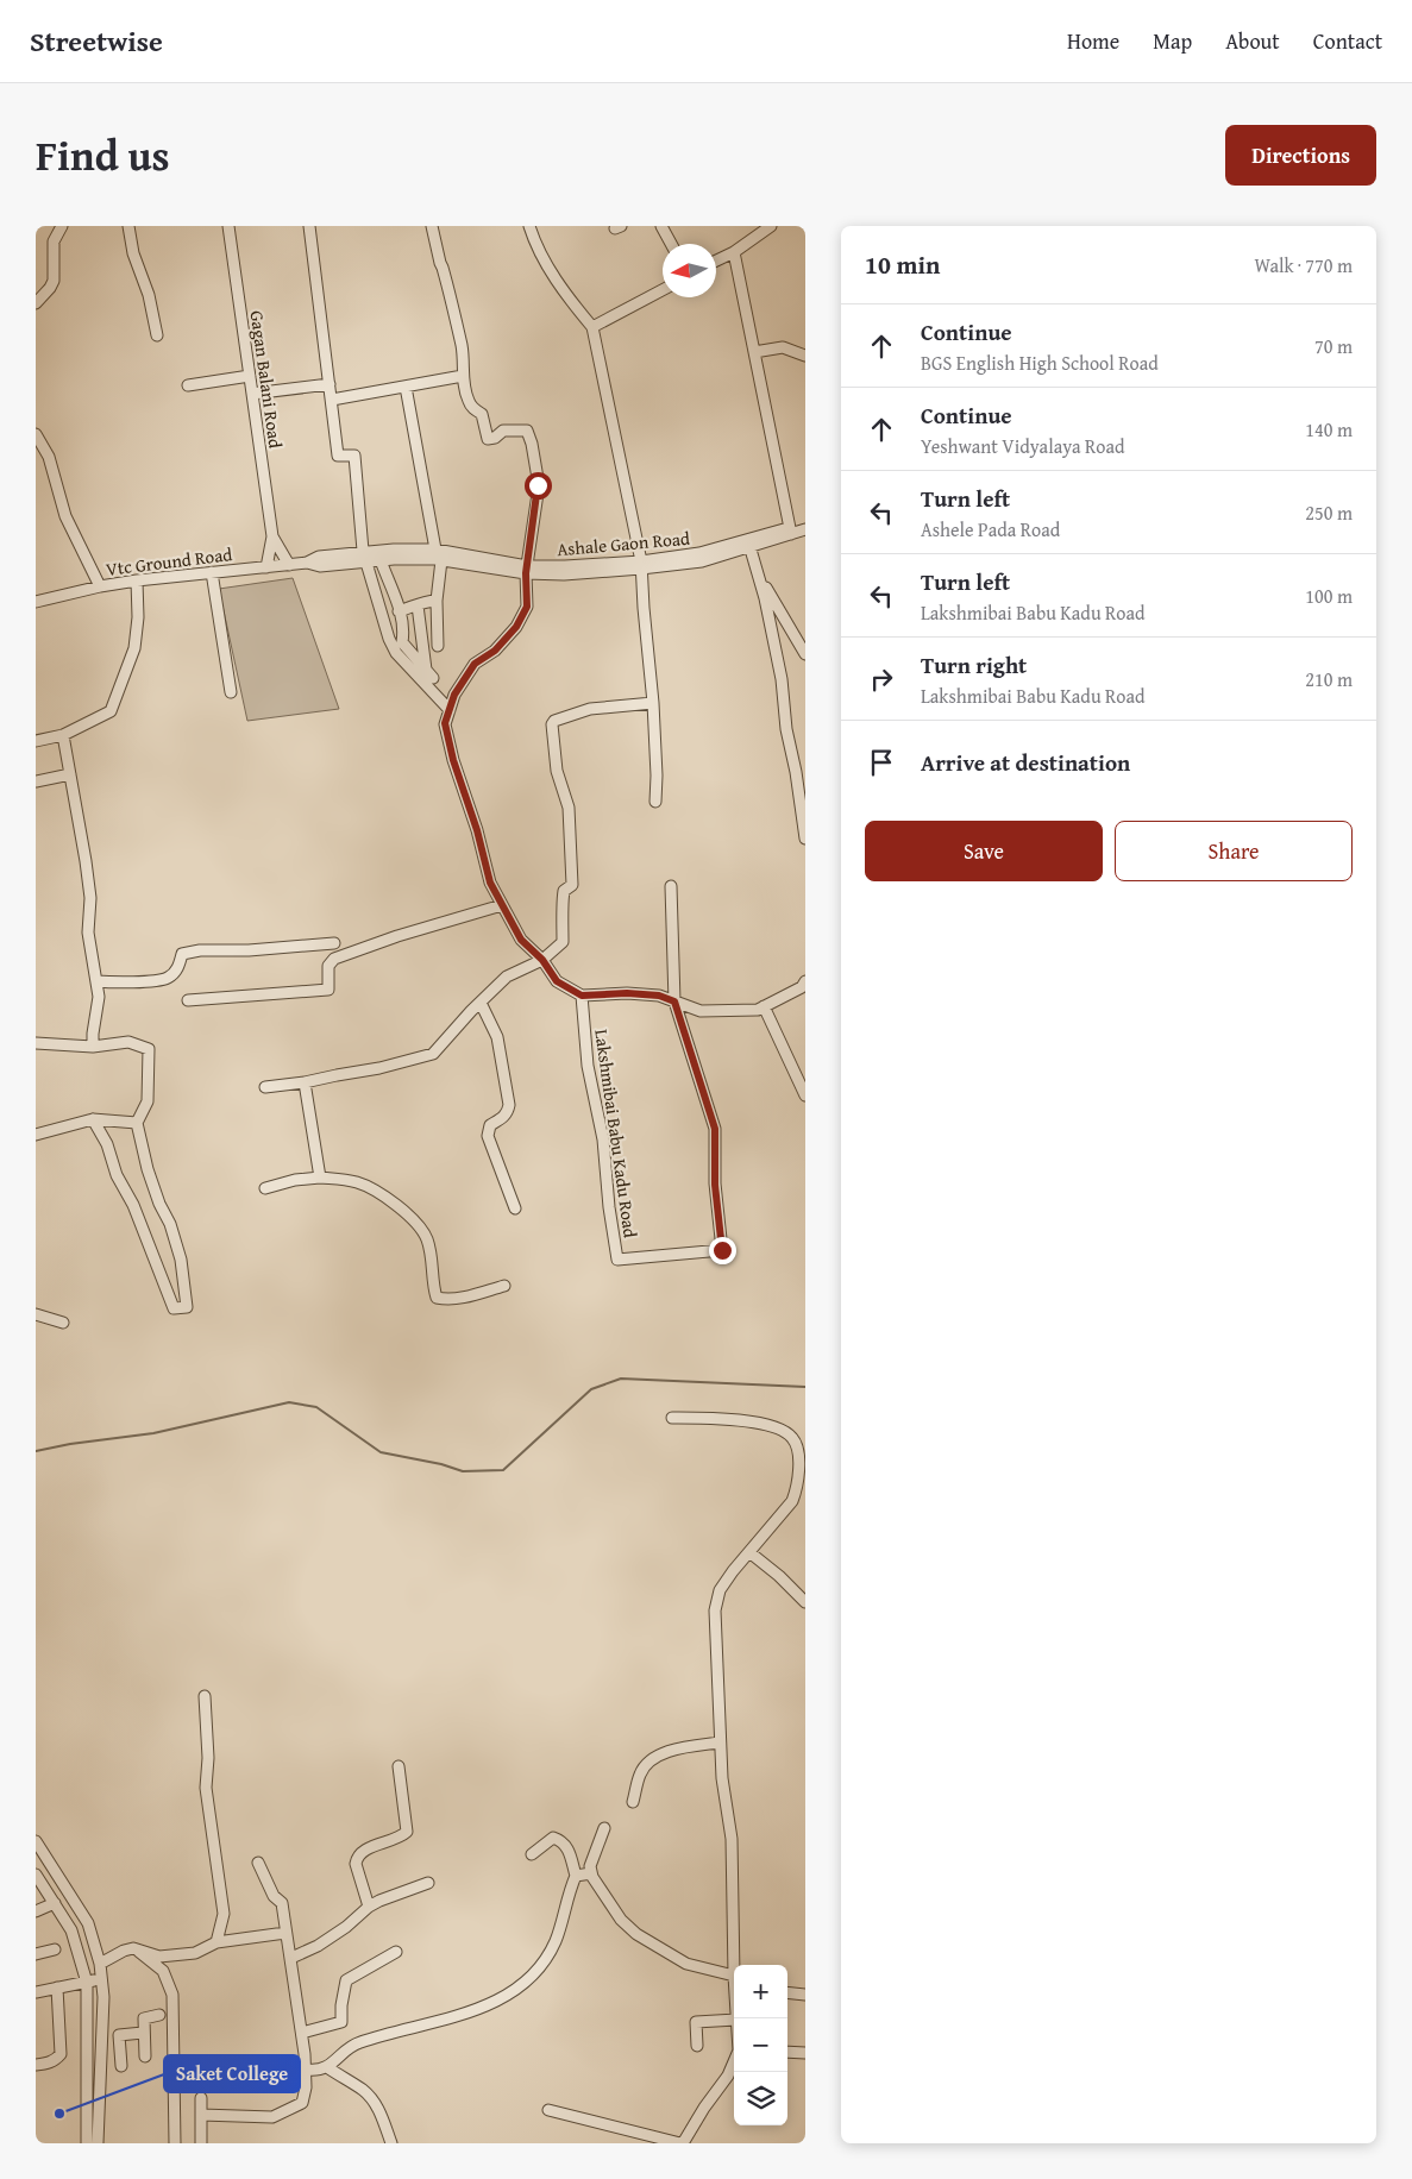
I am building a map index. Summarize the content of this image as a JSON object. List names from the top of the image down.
{
  "streets": {
    "street": [
      "Gagan Balani Road",
      "Ashale Gaon Road",
      "Vtc Ground Road",
      "Lakshmibai Babu Kadu Road"
    ]
  },
  "crossings": [
    ["Gagan Balani Road", "Vtc Ground Road"],
    ["Ashale Gaon Road", "Vtc Ground Road"]
  ],
  "places": ["Saket College"],
  "north": "left",
  "page": {
    "header": "Streetwise",
    "nav": [
      "Home",
      "Map",
      "About",
      "Contact"
    ],
    "title": "Find us",
    "buttons": [
      "Directions",
      ["Save", "Share"]
    ],
    "heading": ["10 min", "Walk · 770 m"],
    "list": [
      ["Continue", "BGS English High School Road", "70 m"],
      ["Continue", "Yeshwant Vidyalaya Road", "140 m"],
      ["Turn left", "Ashele Pada Road", "250 m"],
      ["Turn left", "Lakshmibai Babu Kadu Road", "100 m"],
      ["Turn right", "Lakshmibai Babu Kadu Road", "210 m"],
      "Arrive at destination"
    ],
    "map_buttons": ["+", "−"]
  }
}
